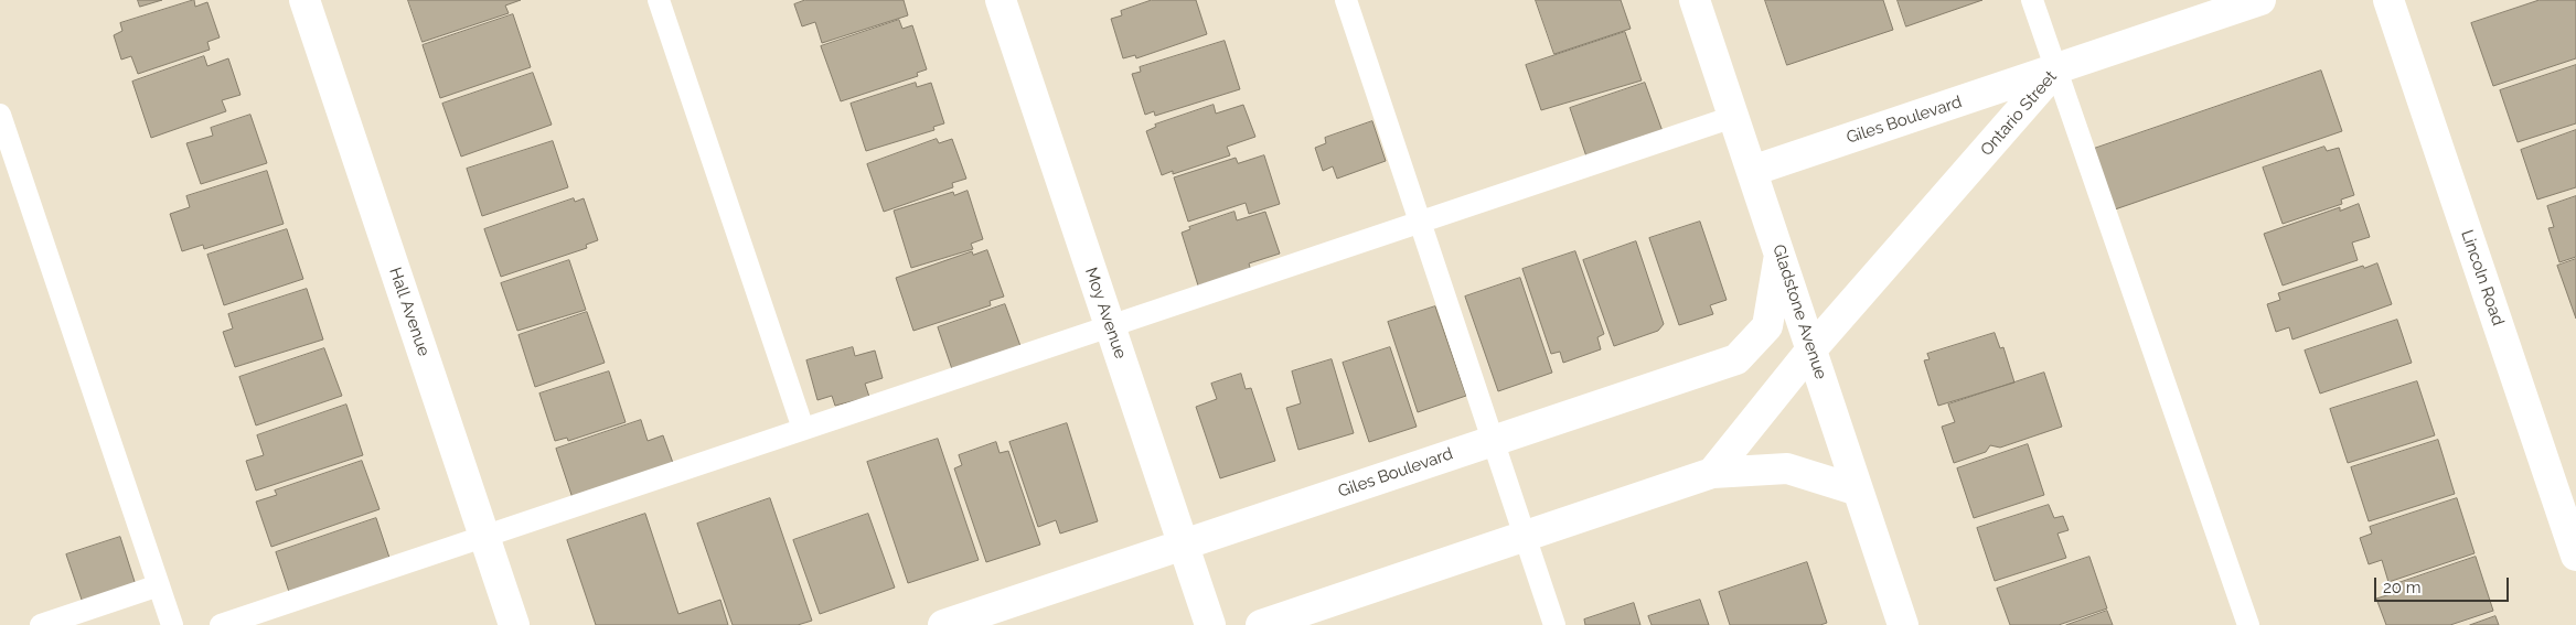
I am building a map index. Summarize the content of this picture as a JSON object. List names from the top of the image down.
{
  "streets": {
    "street": [
      "Ontario Street",
      "Giles Boulevard",
      "Lincoln Road",
      "Hall Avenue",
      "Gladstone Avenue",
      "Moy Avenue"
    ]
  },
  "crossings": [
    ["Ontario Street", "Giles Boulevard"],
    ["Ontario Street", "Gladstone Avenue"],
    ["Giles Boulevard", "Gladstone Avenue"],
    ["Giles Boulevard", "Moy Avenue"]
  ],
  "scale_bar": "20 m"
}
